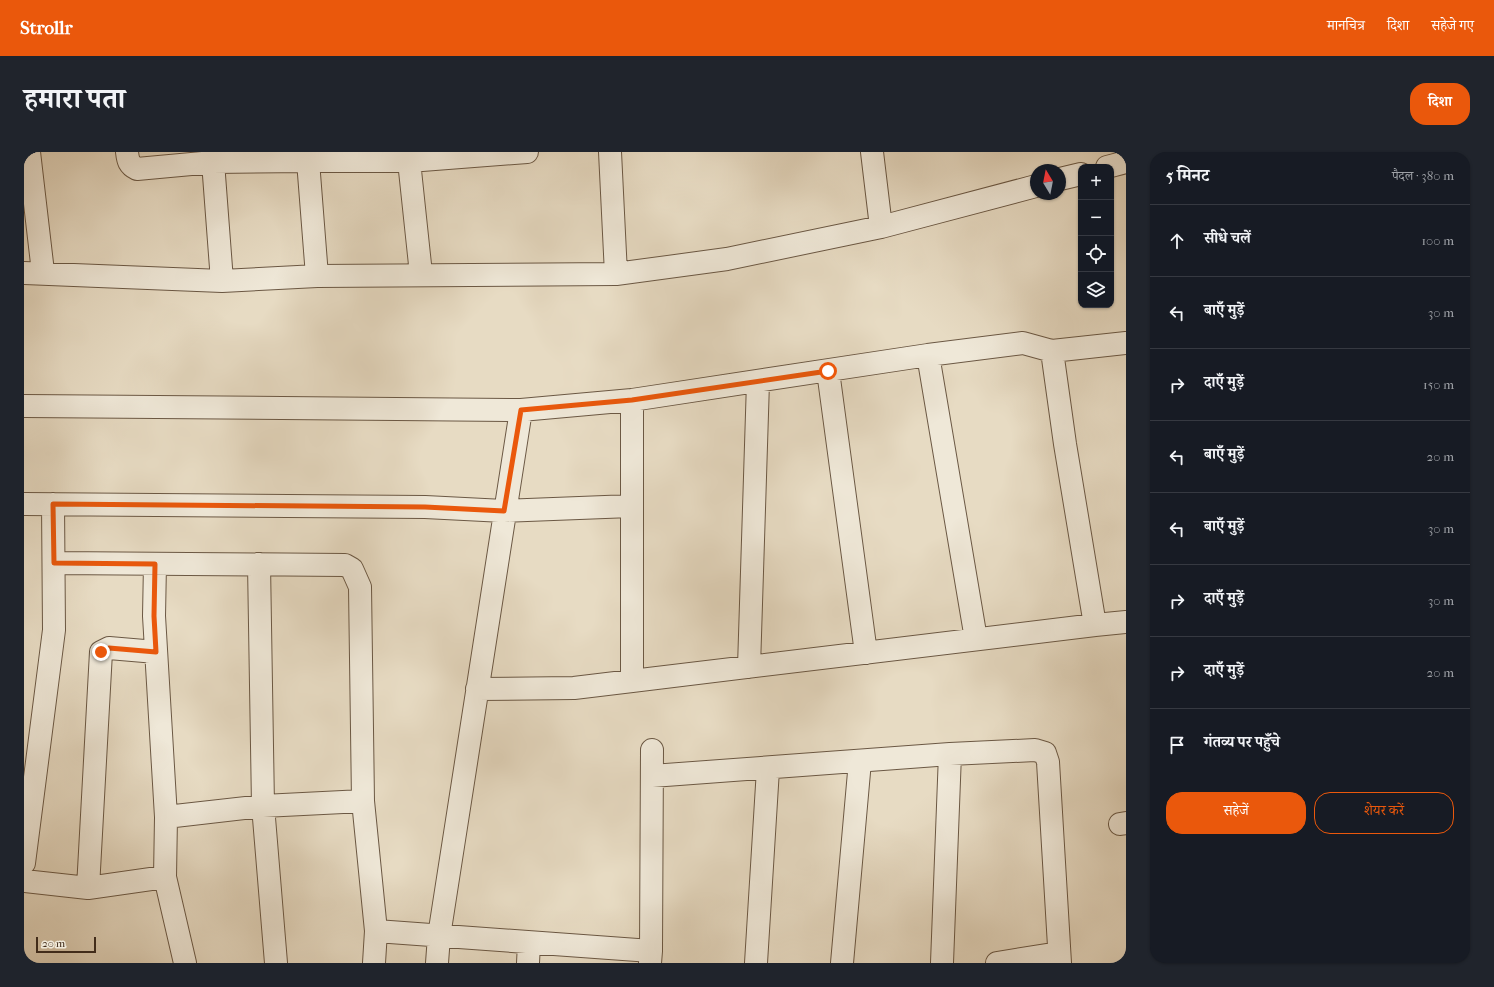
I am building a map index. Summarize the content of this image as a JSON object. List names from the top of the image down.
{
  "scale_bar": "20 m",
  "north": "top",
  "page": {
    "header": "Strollr",
    "nav": ["मानचित्र", "दिशा", "सहेजे गए"],
    "title": "हमारा पता",
    "buttons": [
      "दिशा",
      ["सहेजें", "शेयर करें"]
    ],
    "heading": ["5 मिनट", "पैदल · 380 m"],
    "map_buttons": ["+", "−"],
    "list": [
      ["सीधे चलें", "100 m"],
      ["बाएँ मुड़ें", "30 m"],
      ["दाएँ मुड़ें", "150 m"],
      ["बाएँ मुड़ें", "20 m"],
      ["बाएँ मुड़ें", "30 m"],
      ["दाएँ मुड़ें", "30 m"],
      ["दाएँ मुड़ें", "20 m"],
      "गंतव्य पर पहुँचे"
    ],
    "scale": "20 m"
  }
}
